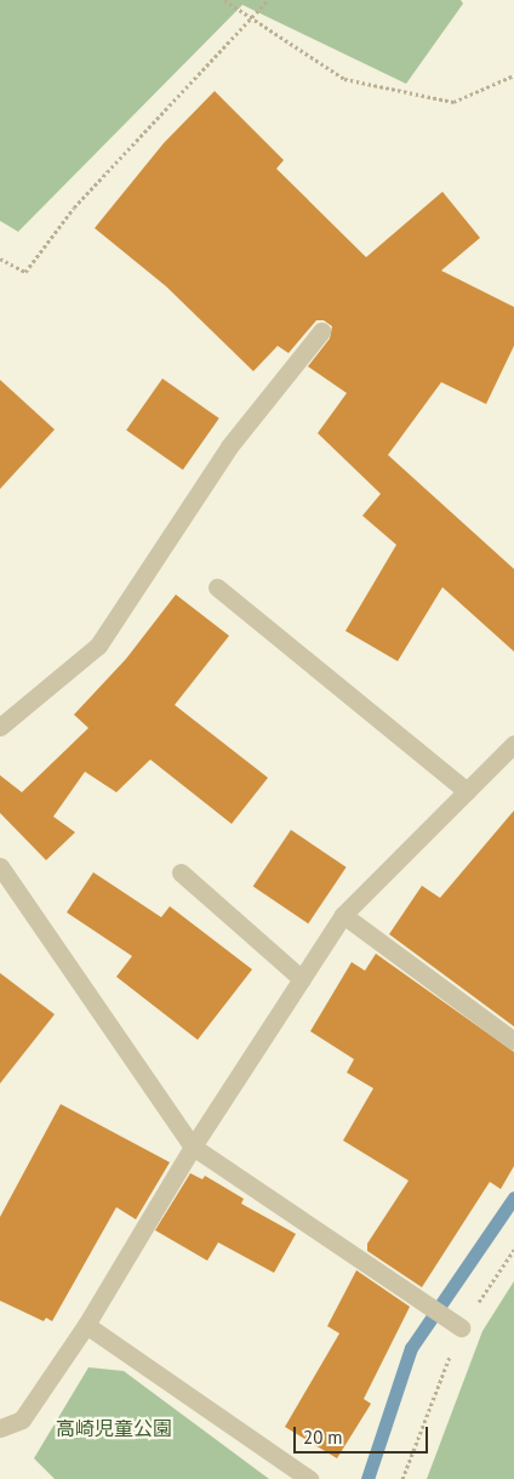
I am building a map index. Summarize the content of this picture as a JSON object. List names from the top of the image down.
{
  "parks": ["高崎児童公園"],
  "scale_bar": "20 m"
}
